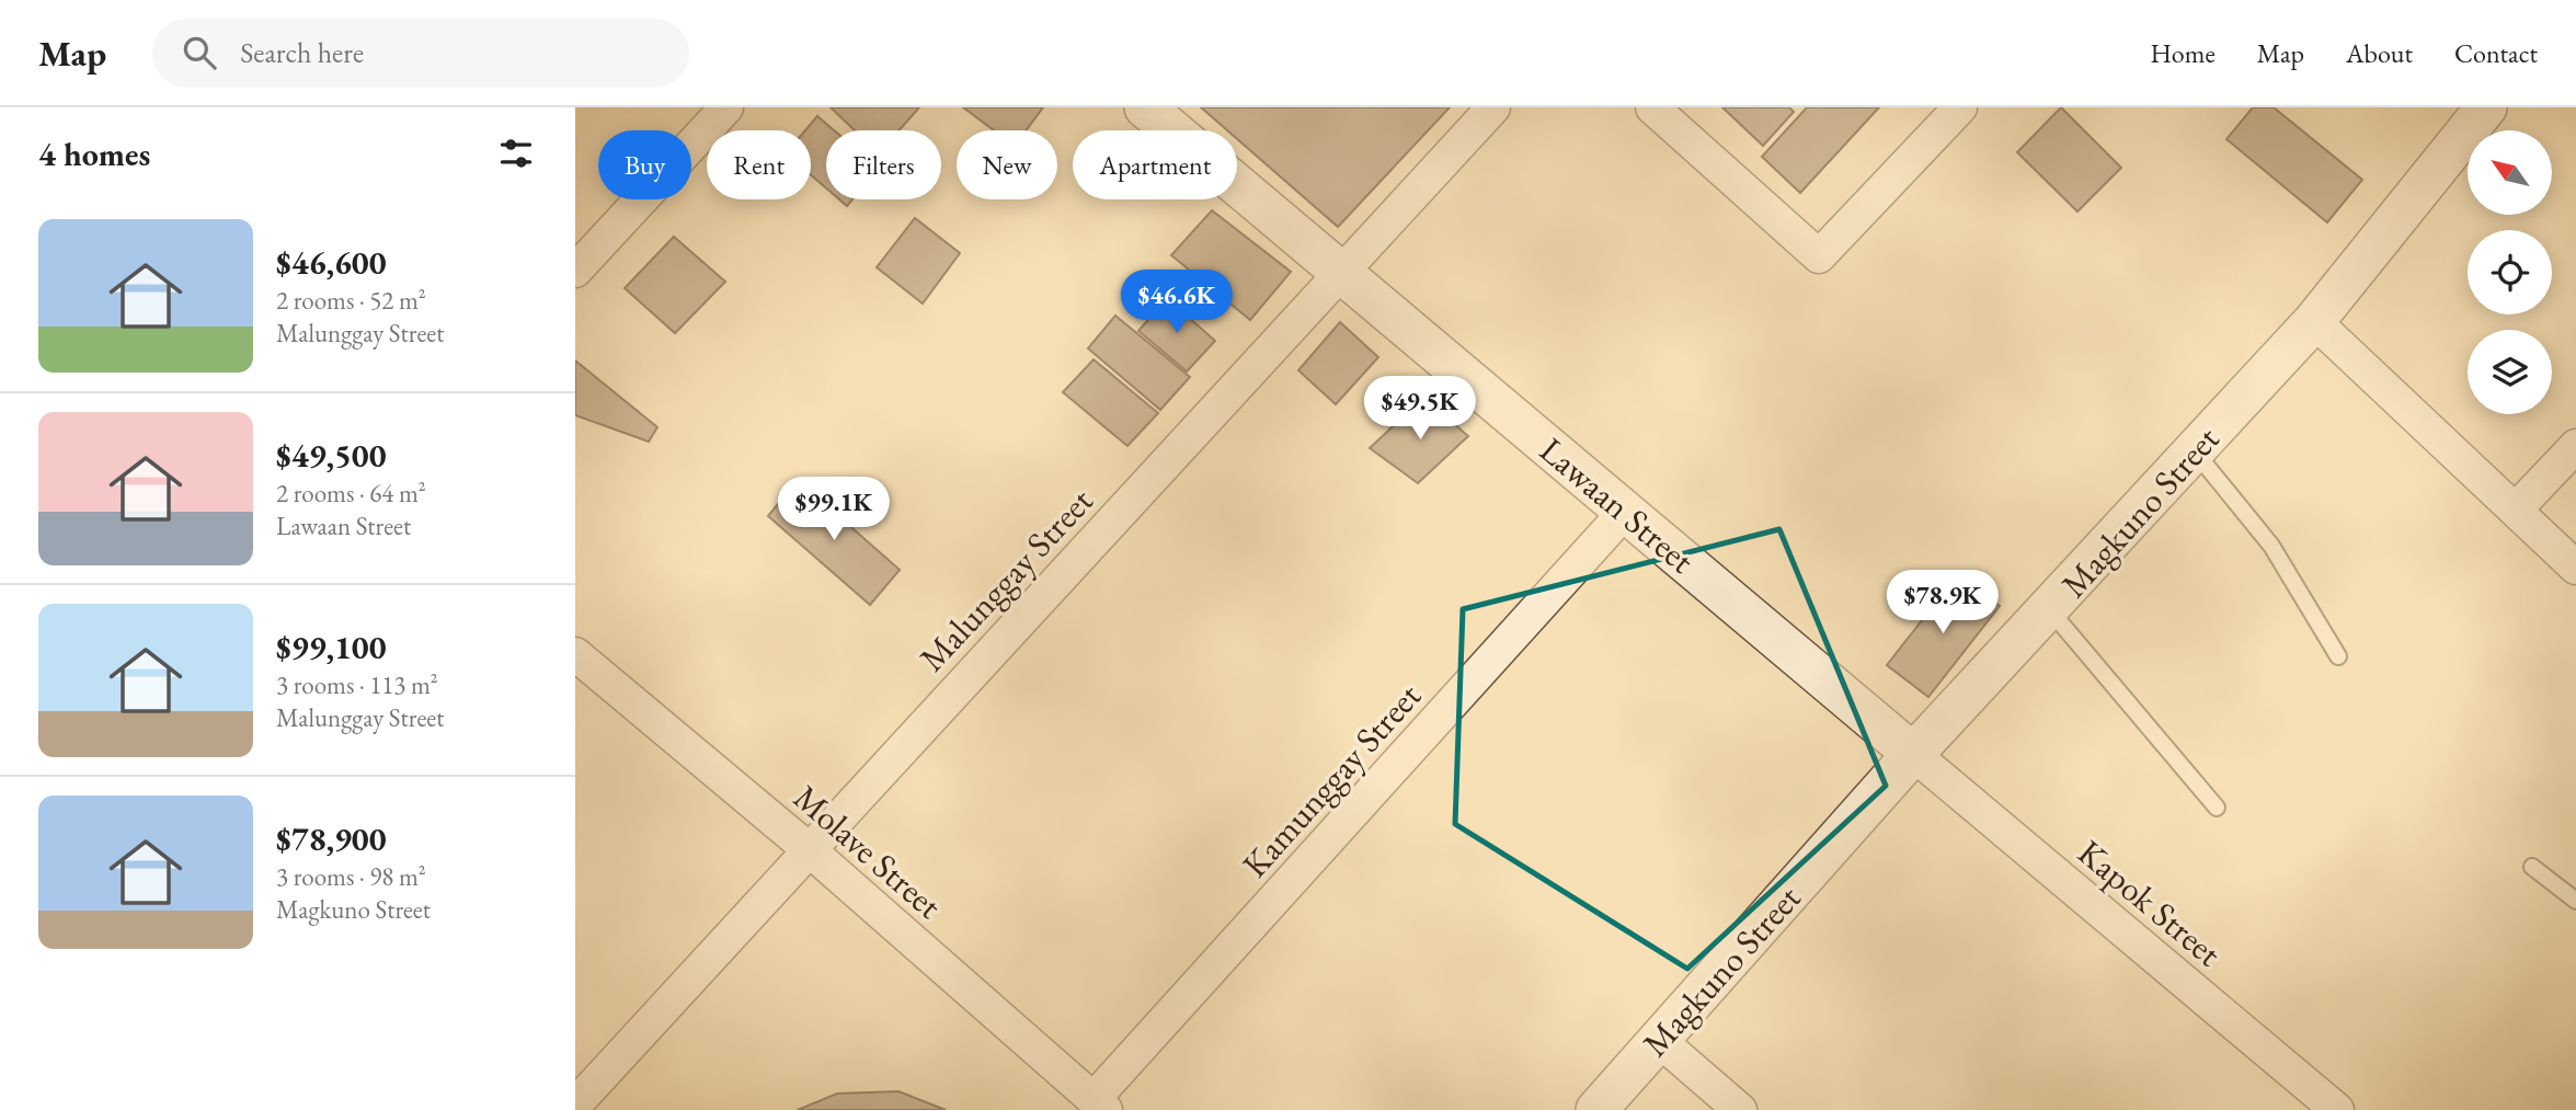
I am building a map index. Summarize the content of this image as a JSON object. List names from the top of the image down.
{
  "streets": {
    "street": [
      "Lawaan Street",
      "Magkuno Street",
      "Malunggay Street",
      "Kamunggay Street",
      "Molave Street",
      "Kapok Street"
    ]
  },
  "crossings": [
    ["Lawaan Street", "Magkuno Street"],
    ["Lawaan Street", "Malunggay Street"],
    ["Lawaan Street", "Kamunggay Street"],
    ["Lawaan Street", "Kapok Street"],
    ["Magkuno Street", "Kapok Street"],
    ["Malunggay Street", "Molave Street"],
    ["Kamunggay Street", "Molave Street"]
  ],
  "north": "top left",
  "page": {
    "header": "Map",
    "search": "Search here",
    "nav": [
      "Home",
      "Map",
      "About",
      "Contact"
    ],
    "heading": "4 homes",
    "chip": [
      "Buy",
      "Rent",
      "Filters",
      "New",
      "Apartment"
    ],
    "list": [
      {
        "name": "$46,600",
        "note": "2 rooms · 52 m² · Malunggay Street"
      },
      {
        "name": "$49,500",
        "note": "2 rooms · 64 m² · Lawaan Street"
      },
      {
        "name": "$99,100",
        "note": "3 rooms · 113 m² · Malunggay Street"
      },
      {
        "name": "$78,900",
        "note": "3 rooms · 98 m² · Magkuno Street"
      }
    ],
    "price": [
      "$46.6K",
      "$49.5K",
      "$99.1K",
      "$78.9K"
    ]
  }
}
